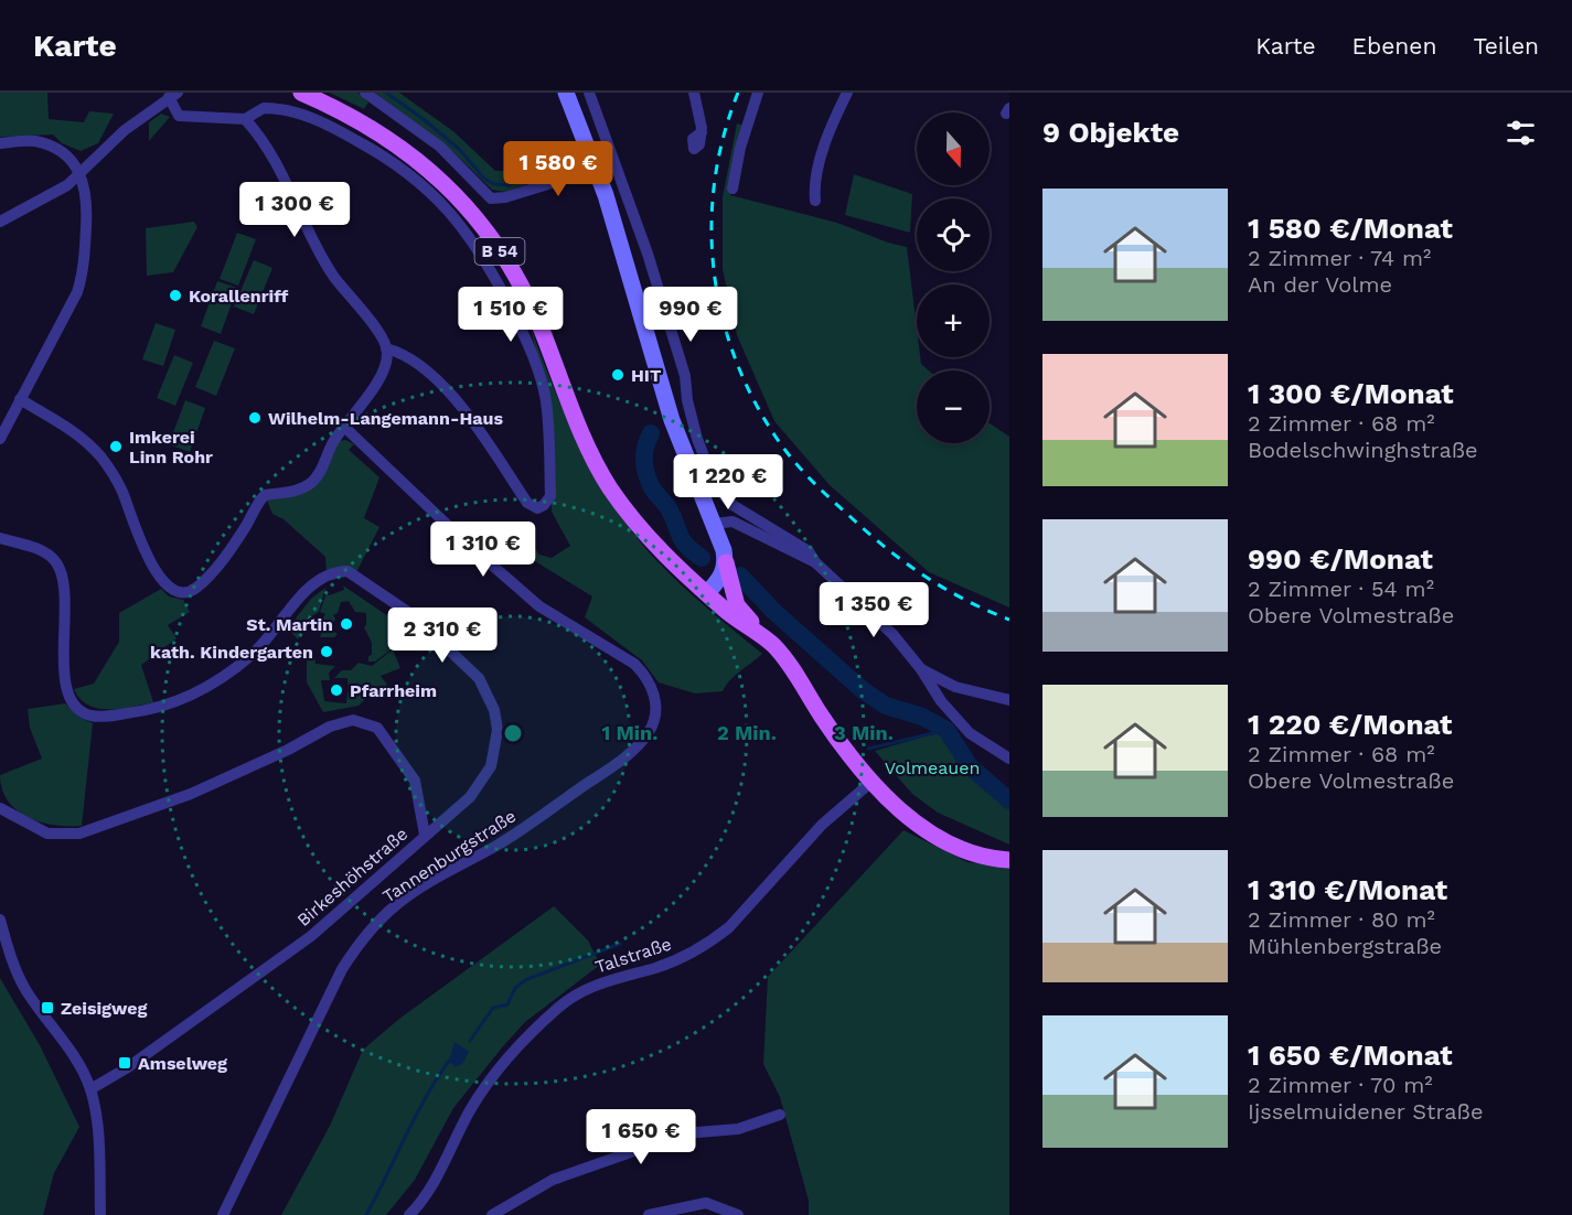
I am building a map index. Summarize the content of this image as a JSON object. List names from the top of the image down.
{
  "streets": {
    "main road": ["B 54"],
    "street": ["Tannenburgstraße", "Birkeshöhstraße", "Talstraße"]
  },
  "crossings": [
    ["B 54", "Talstraße"]
  ],
  "parks": ["Volmeauen"],
  "places": {
    "other": [
      "Korallenriff",
      "HIT",
      "Wilhelm-Langemann-Haus",
      "Imkerei Linn Rohr",
      "St. Martin",
      "kath. Kindergarten",
      "Pfarrheim"
    ],
    "transit": ["Zeisigweg", "Amselweg"]
  },
  "north": "bottom",
  "page": {
    "header": "Karte",
    "nav": ["Karte", "Ebenen", "Teilen"],
    "heading": "9 Objekte",
    "map_buttons": ["+", "−"],
    "price": [
      "1 580 €",
      "1 300 €",
      "1 510 €",
      "990 €",
      "1 220 €",
      "1 310 €",
      "1 350 €",
      "2 310 €",
      "1 650 €"
    ],
    "list": [
      {
        "name": "1 580 €/Monat",
        "note": "2 Zimmer · 74 m² · An der Volme"
      },
      {
        "name": "1 300 €/Monat",
        "note": "2 Zimmer · 68 m² · Bodelschwinghstraße"
      },
      {
        "name": "990 €/Monat",
        "note": "2 Zimmer · 54 m² · Obere Volmestraße"
      },
      {
        "name": "1 220 €/Monat",
        "note": "2 Zimmer · 68 m² · Obere Volmestraße"
      },
      {
        "name": "1 310 €/Monat",
        "note": "2 Zimmer · 80 m² · Mühlenbergstraße"
      },
      {
        "name": "1 650 €/Monat",
        "note": "2 Zimmer · 70 m² · Ijsselmuidener Straße"
      }
    ]
  },
  "rings": ["1 Min.", "2 Min.", "3 Min."]
}
